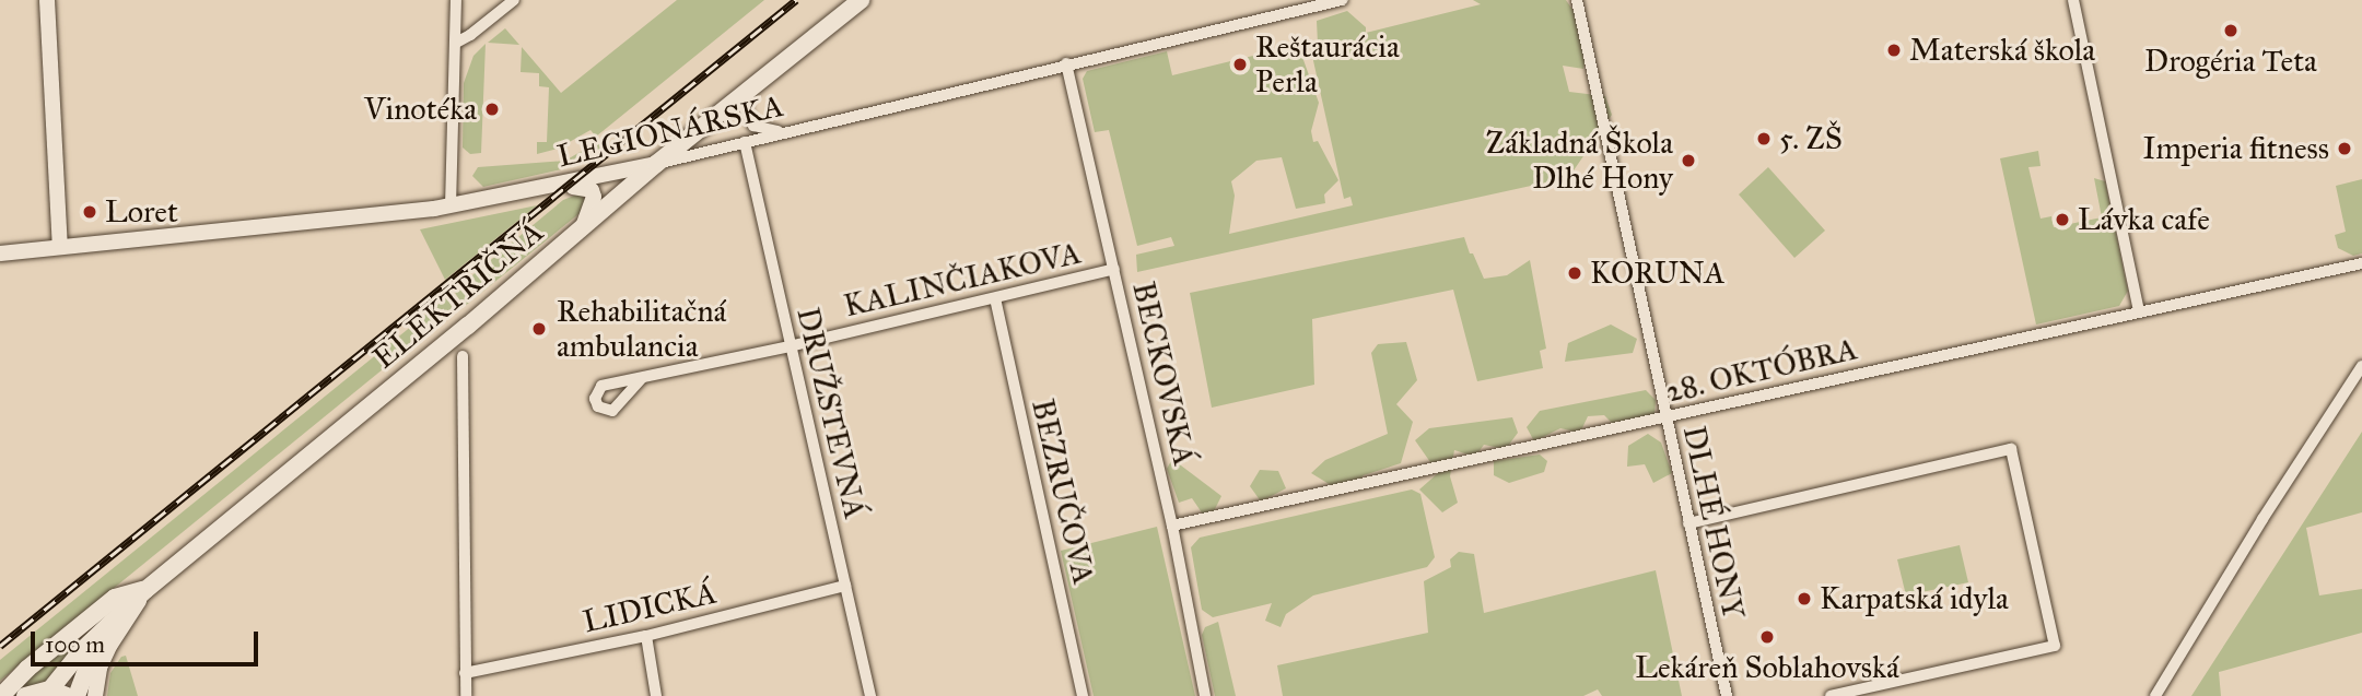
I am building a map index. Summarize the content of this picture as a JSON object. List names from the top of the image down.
{
  "streets": {
    "main road": ["ELEKTRIČNÁ"],
    "street": [
      "LEGIONÁRSKA",
      "KALINČIAKOVA",
      "28. OKTÓBRA",
      "BECKOVSKÁ",
      "DRUŽSTEVNÁ",
      "BEZRUČOVA",
      "DLHÉ HONY",
      "LIDICKÁ"
    ]
  },
  "crossings": [
    ["LEGIONÁRSKA", "ELEKTRIČNÁ"],
    ["LEGIONÁRSKA", "BECKOVSKÁ"],
    ["LEGIONÁRSKA", "DRUŽSTEVNÁ"],
    ["KALINČIAKOVA", "BECKOVSKÁ"],
    ["KALINČIAKOVA", "DRUŽSTEVNÁ"],
    ["KALINČIAKOVA", "BEZRUČOVA"],
    ["28. OKTÓBRA", "BECKOVSKÁ"],
    ["28. OKTÓBRA", "DLHÉ HONY"],
    ["DRUŽSTEVNÁ", "LIDICKÁ"]
  ],
  "places": [
    "Drogéria Teta",
    "Materská škola",
    "Reštaurácia Perla",
    "Vinotéka",
    "5. ZŠ",
    "Imperia fitness",
    "Základná Škola Dlhé Hony",
    "Loret",
    "Lávka cafe",
    "KORUNA",
    "Rehabilitačná ambulancia",
    "Karpatská idyla",
    "Lekáreň Soblahovská"
  ],
  "scale_bar": "100 m"
}
